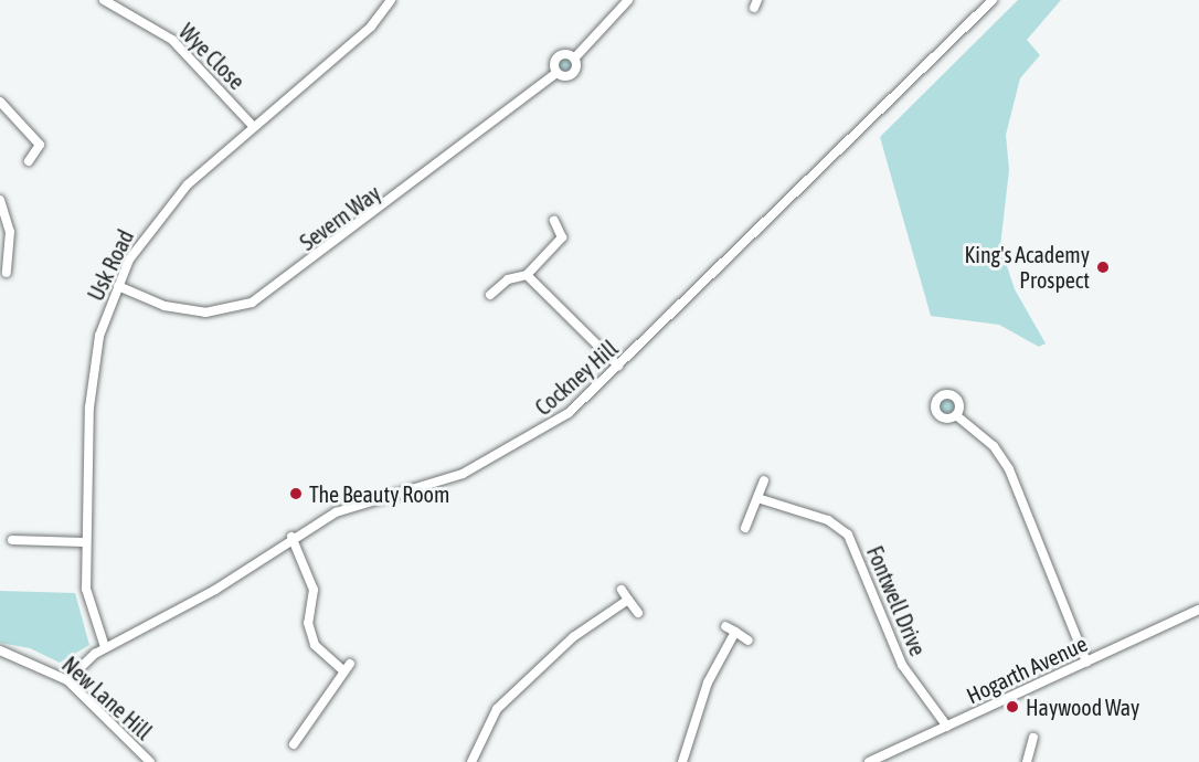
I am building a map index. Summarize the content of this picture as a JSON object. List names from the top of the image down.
{
  "streets": {
    "street": [
      "Wye Close",
      "Severn Way",
      "Usk Road",
      "Cockney Hill",
      "Fontwell Drive",
      "Hogarth Avenue",
      "New Lane Hill"
    ]
  },
  "crossings": [
    ["Wye Close", "Usk Road"],
    ["Severn Way", "Usk Road"],
    ["Usk Road", "Cockney Hill"],
    ["Cockney Hill", "New Lane Hill"],
    ["Fontwell Drive", "Hogarth Avenue"]
  ],
  "places": ["King's Academy Prospect", "The Beauty Room", "Haywood Way"]
}
